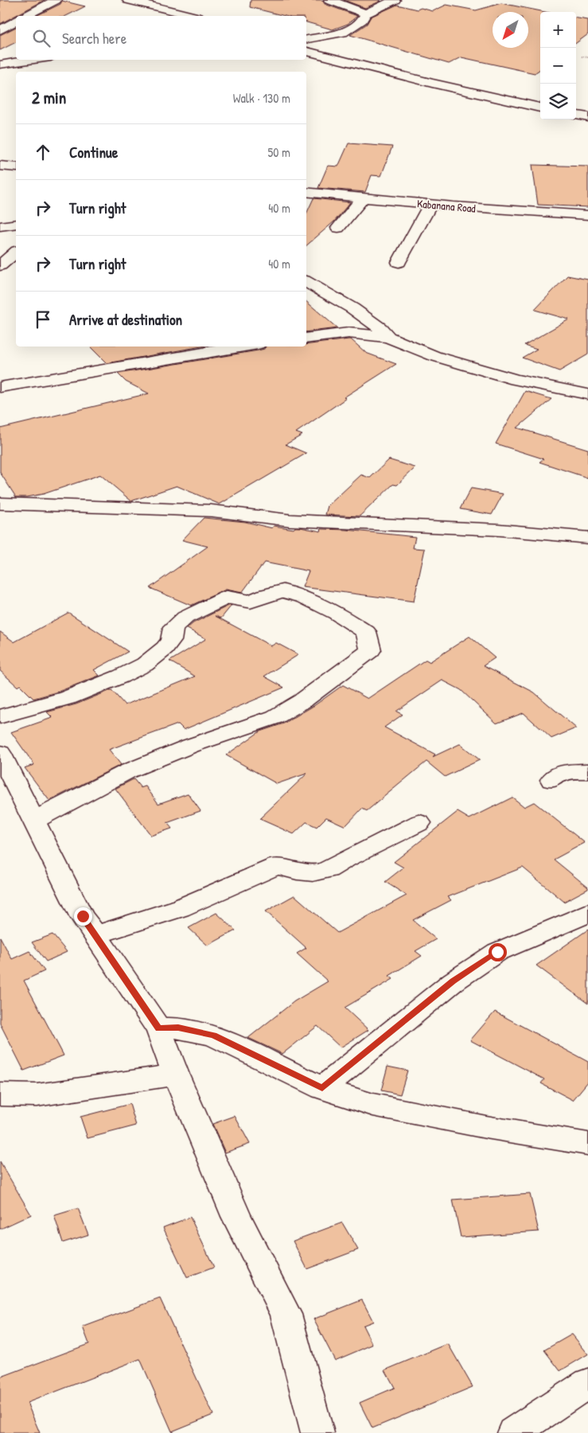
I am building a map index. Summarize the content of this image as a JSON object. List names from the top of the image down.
{
  "streets": {
    "street": ["Kabanana Road"]
  },
  "north": "bottom left",
  "page": {
    "map_buttons": ["+", "−"],
    "search": "Search here",
    "heading": ["2 min", "Walk · 130 m"],
    "list": [
      ["Continue", "50 m"],
      ["Turn right", "40 m"],
      ["Turn right", "40 m"],
      "Arrive at destination"
    ]
  }
}
